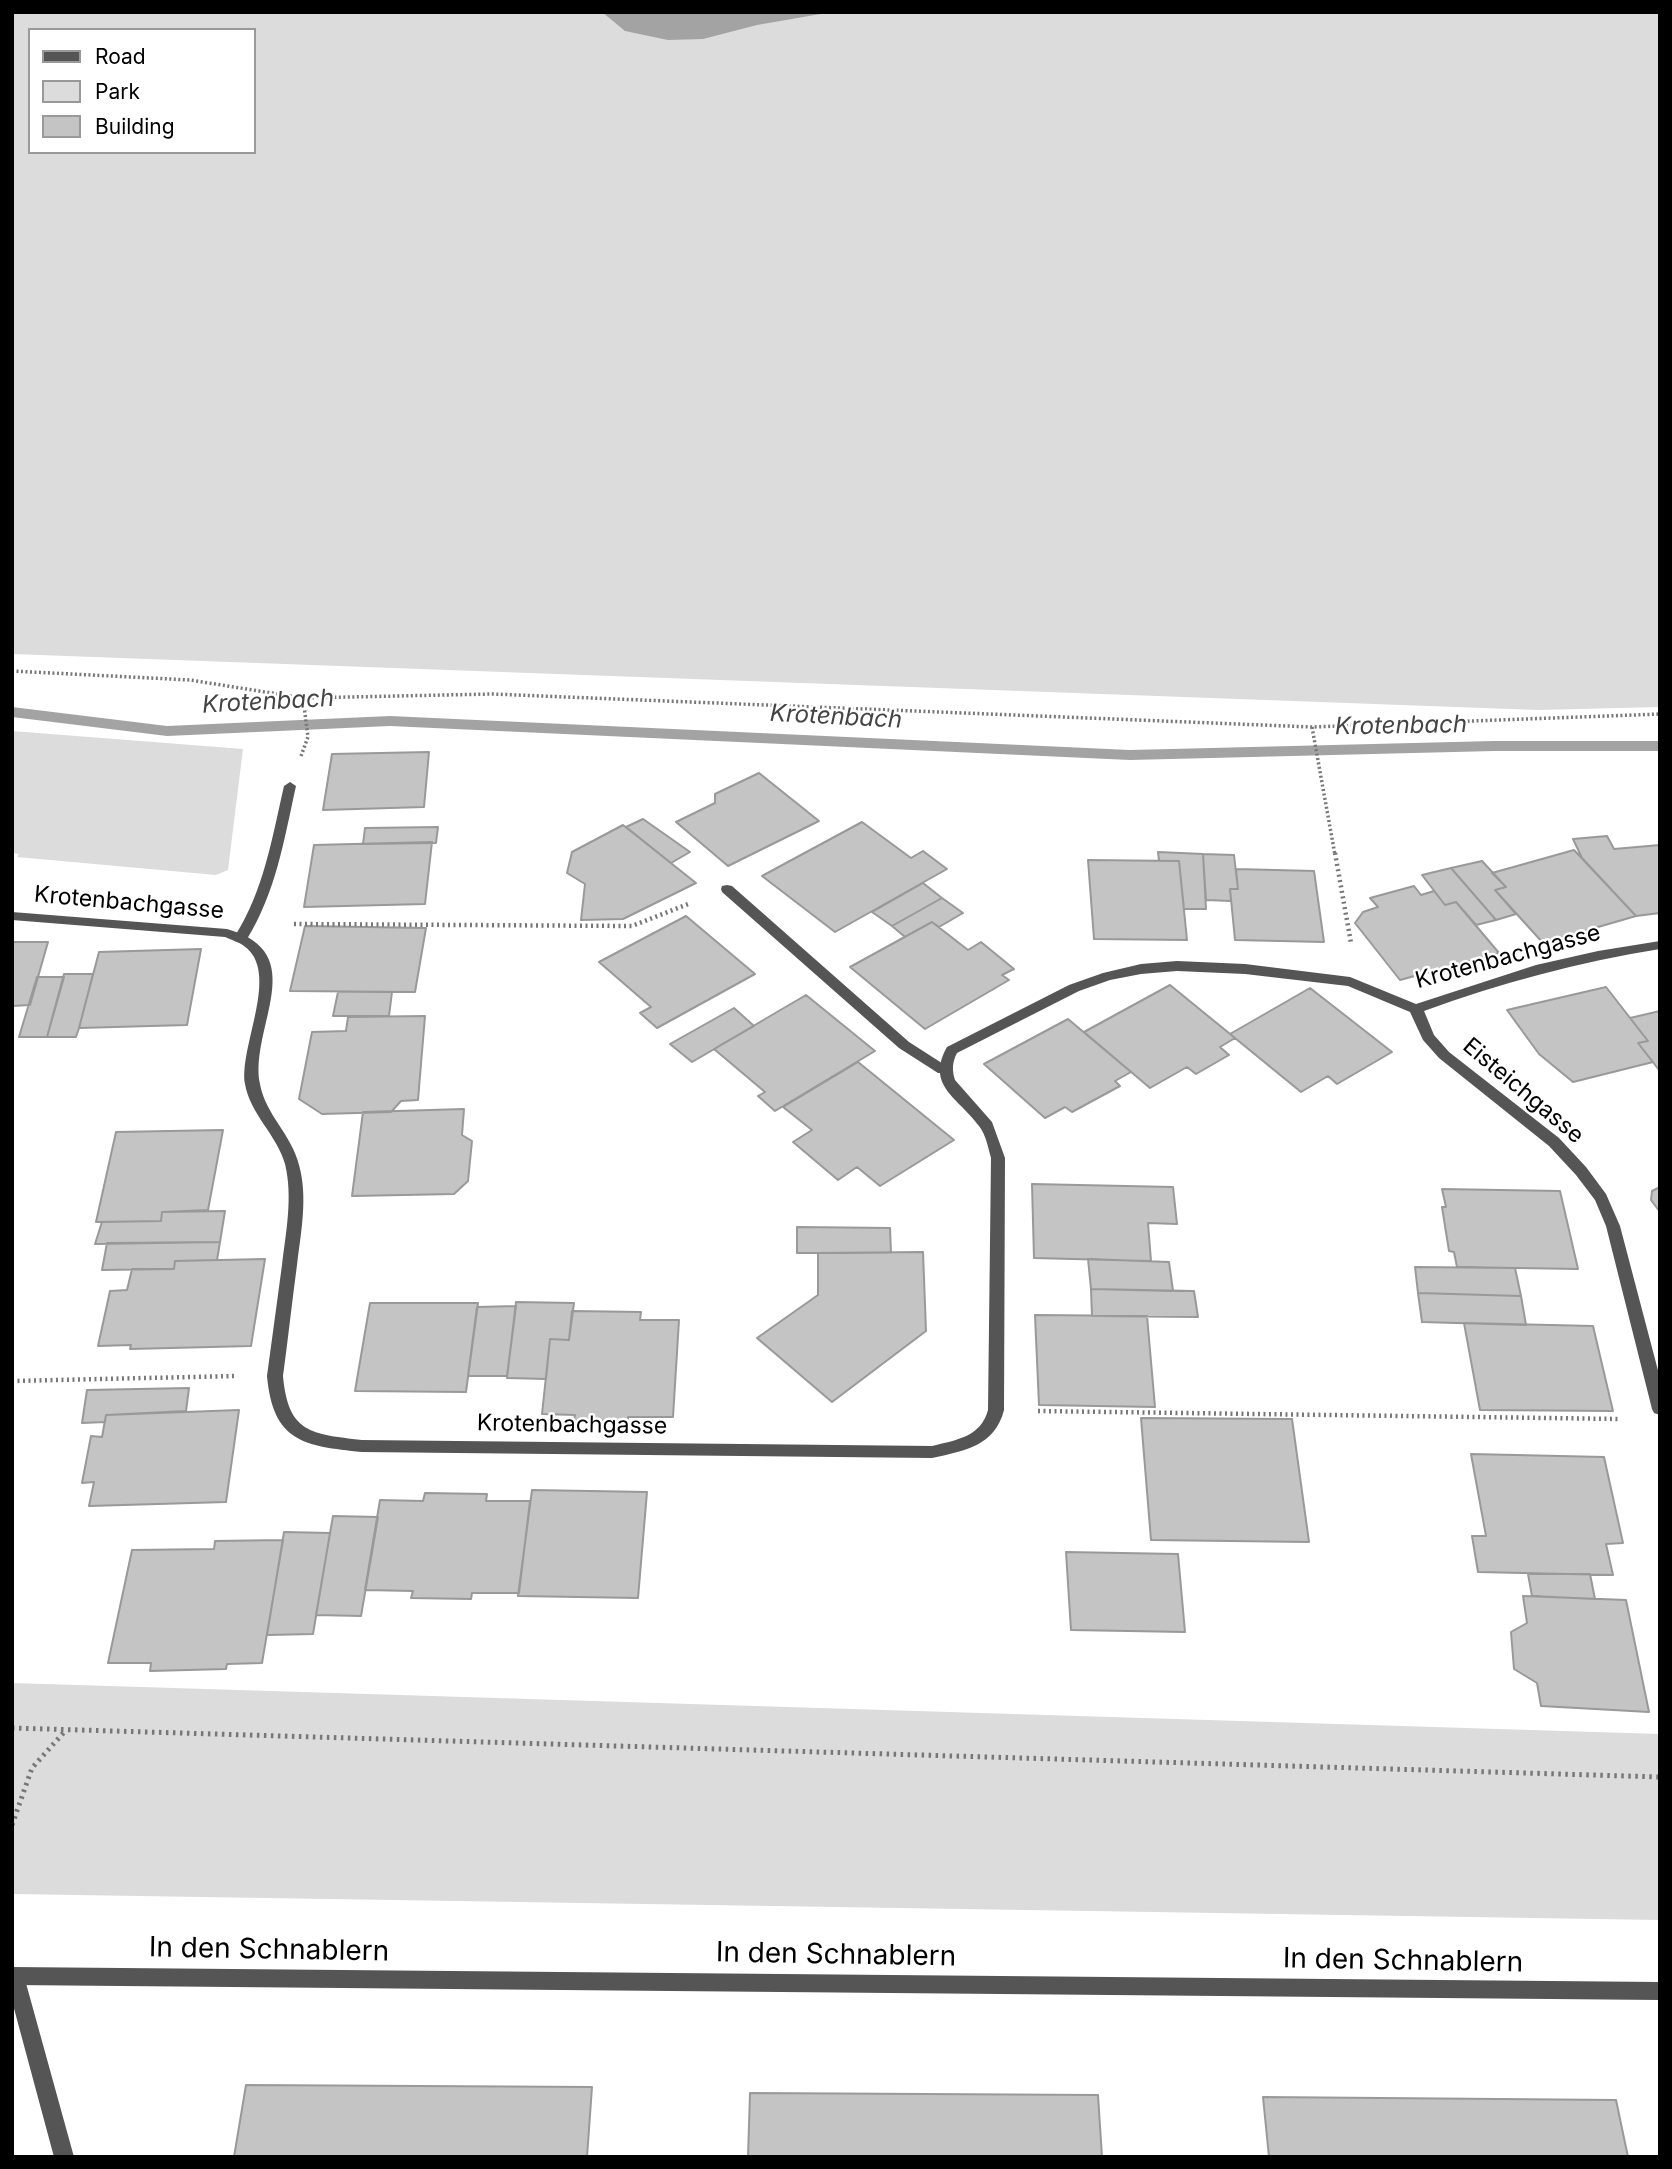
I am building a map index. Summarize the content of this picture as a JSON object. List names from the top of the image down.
{
  "streets": {
    "street": ["Krotenbachgasse", "Eisteichgasse", "In den Schnablern"]
  },
  "crossings": [
    ["Krotenbachgasse", "Eisteichgasse"]
  ],
  "water": ["Krotenbach"],
  "legend": ["Road", "Park", "Building"]
}
